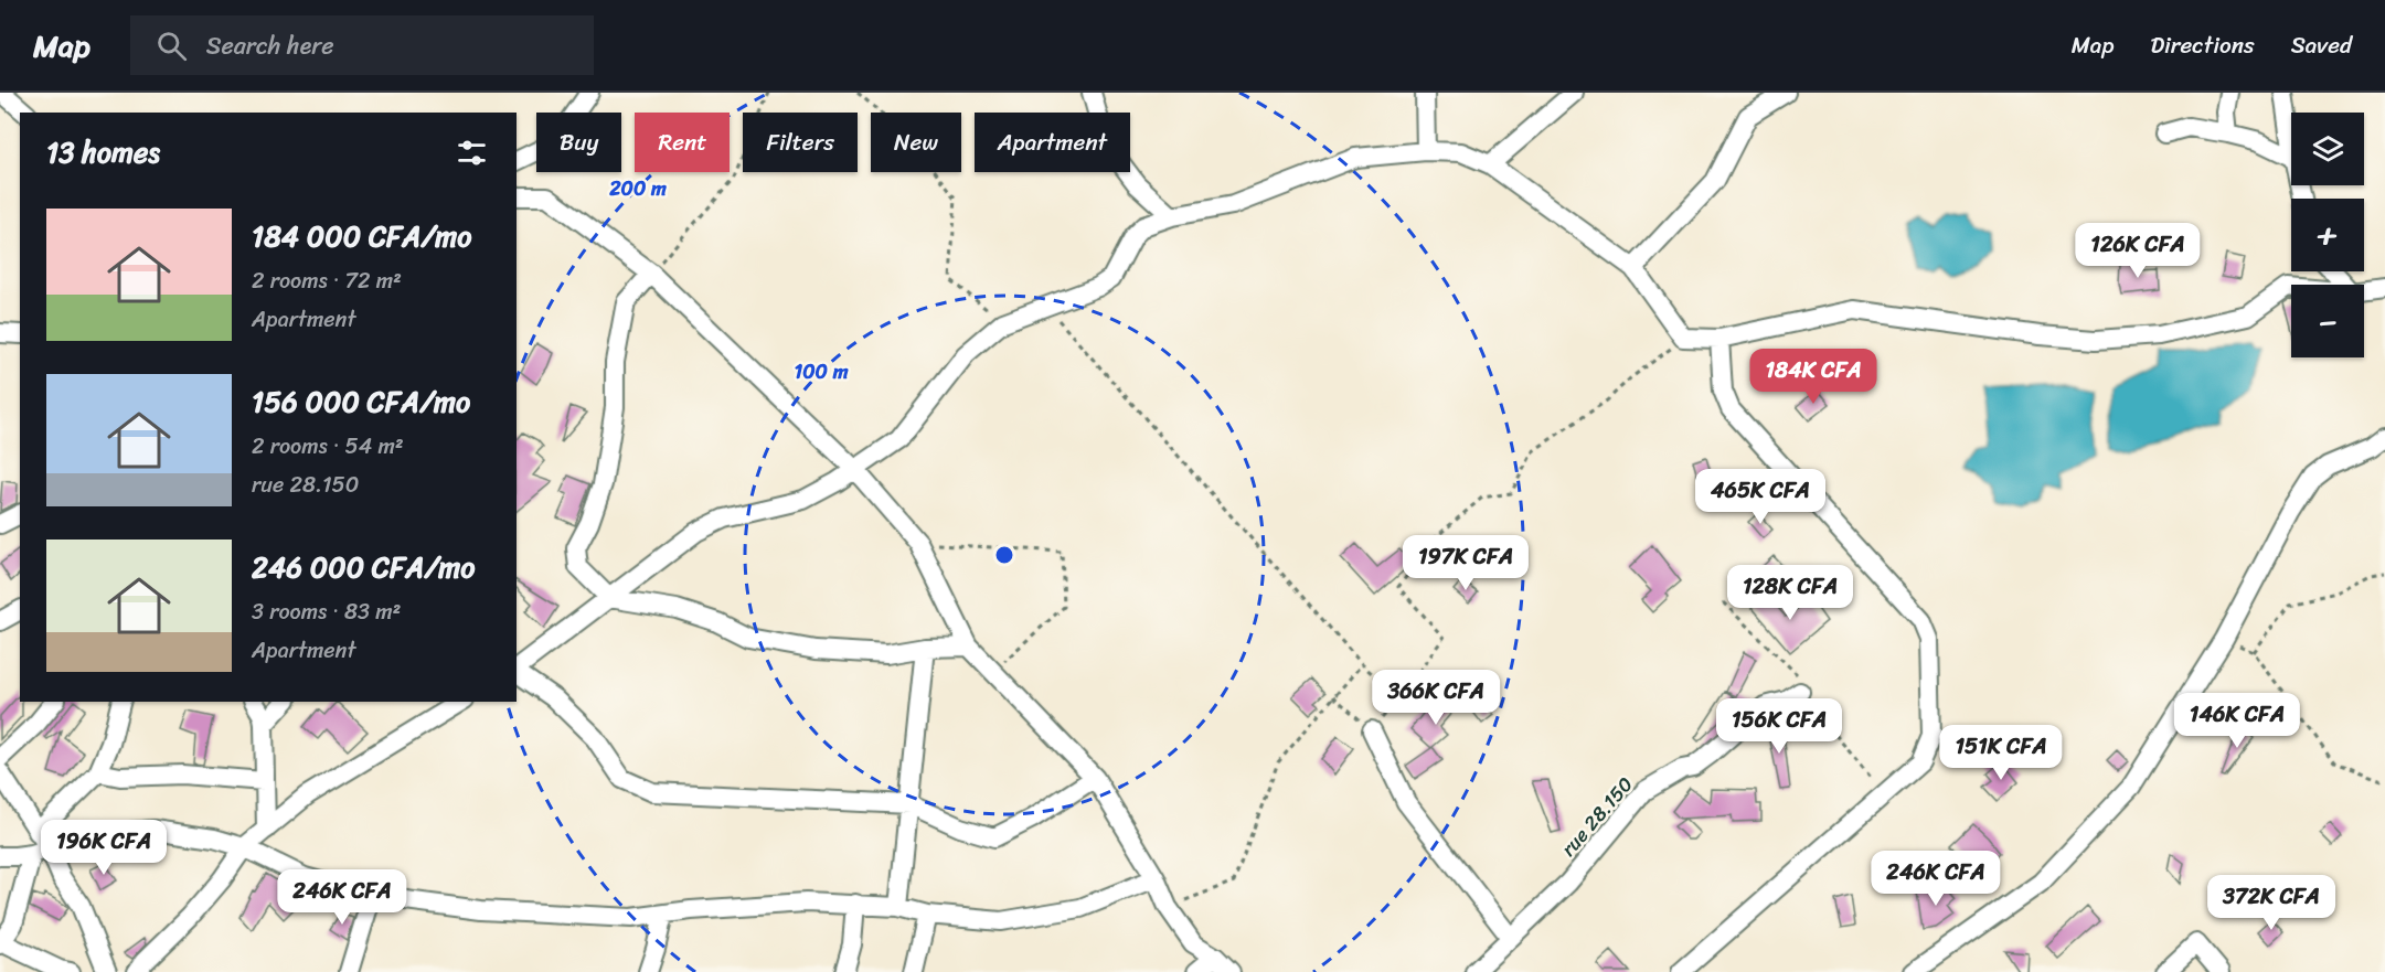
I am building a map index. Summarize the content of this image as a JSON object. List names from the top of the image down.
{
  "streets": {
    "street": ["rue 28.150"]
  },
  "page": {
    "header": "Map",
    "search": "Search here",
    "nav": ["Map", "Directions", "Saved"],
    "map_buttons": ["+", "−"],
    "chip": [
      "Buy",
      "Rent",
      "Filters",
      "New",
      "Apartment"
    ],
    "heading": "13 homes",
    "list": [
      {
        "name": "184 000 CFA/mo",
        "note": "2 rooms · 72 m² · Apartment"
      },
      {
        "name": "156 000 CFA/mo",
        "note": "2 rooms · 54 m² · rue 28.150"
      },
      {
        "name": "246 000 CFA/mo",
        "note": "3 rooms · 83 m² · Apartment"
      }
    ],
    "price": [
      "126K CFA",
      "184K CFA",
      "465K CFA",
      "197K CFA",
      "128K CFA",
      "366K CFA",
      "146K CFA",
      "156K CFA",
      "151K CFA",
      "196K CFA",
      "246K CFA",
      "246K CFA",
      "372K CFA"
    ]
  },
  "rings": ["200 m", "100 m"]
}
